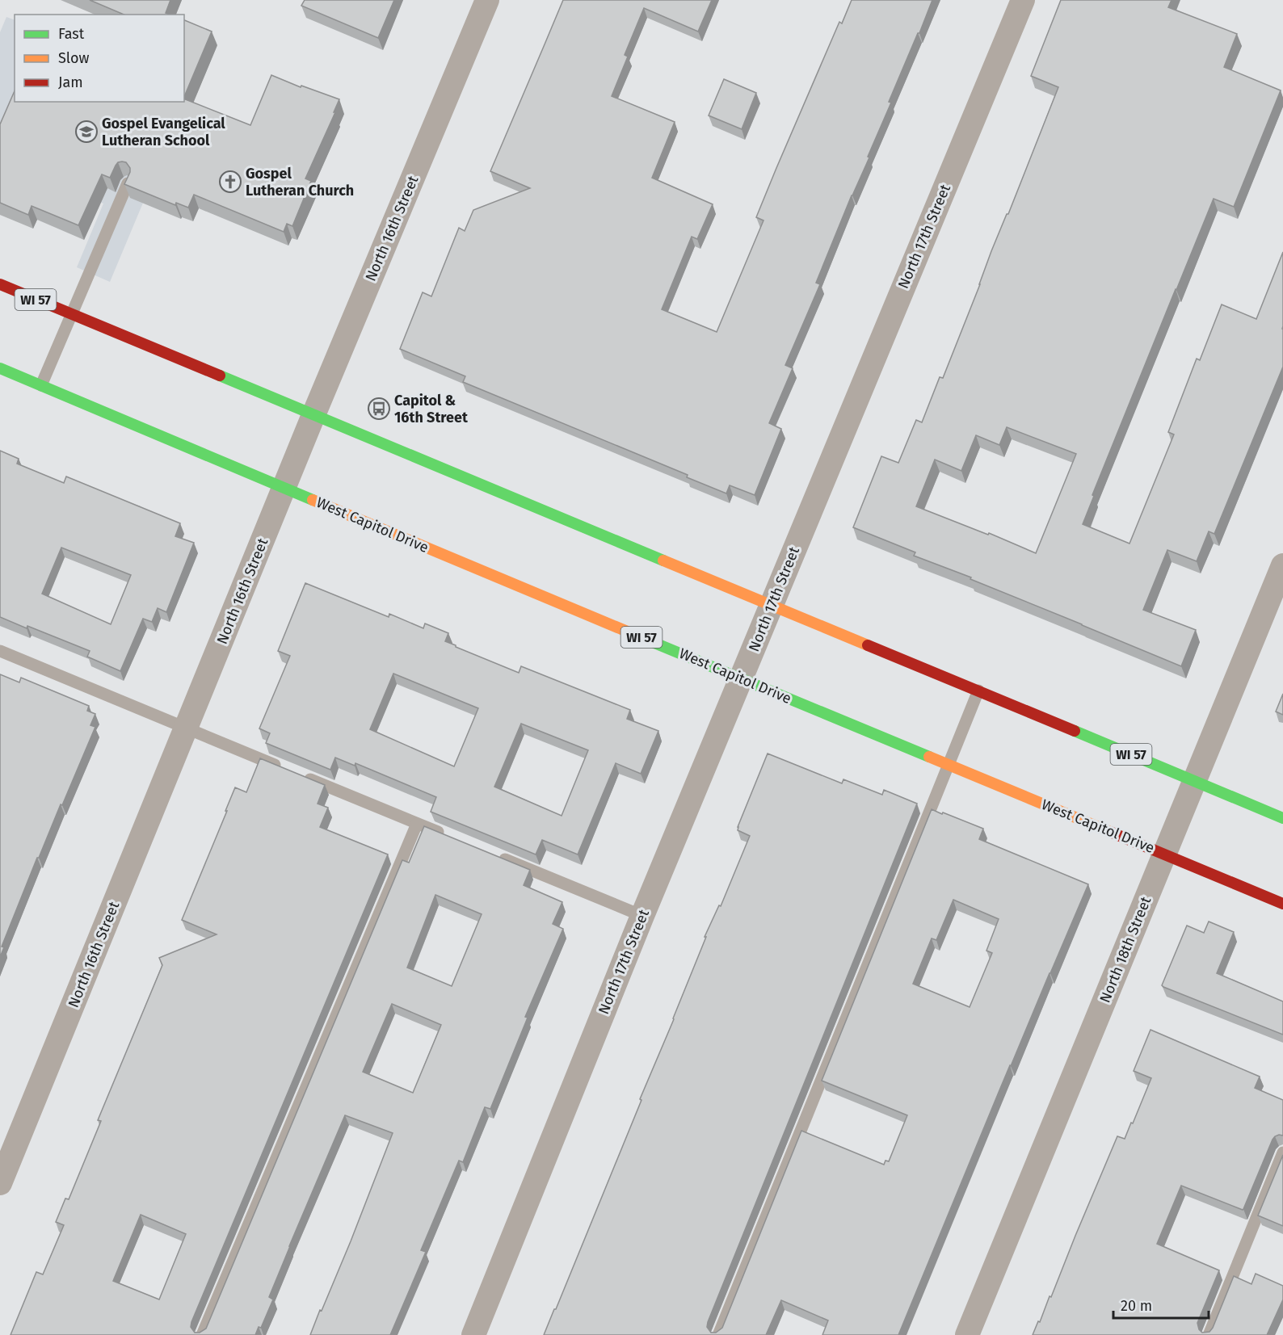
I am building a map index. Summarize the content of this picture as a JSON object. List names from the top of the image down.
{
  "streets": {
    "main road": ["WI 57", "West Capitol Drive"],
    "street": ["North 16th Street", "North 17th Street", "North 18th Street"]
  },
  "crossings": [
    ["North 16th Street", "WI 57"],
    ["North 16th Street", "West Capitol Drive"],
    ["North 17th Street", "WI 57"],
    ["North 17th Street", "West Capitol Drive"],
    ["WI 57", "North 18th Street"],
    ["West Capitol Drive", "North 18th Street"]
  ],
  "places": {
    "school or university": ["Gospel Evangelical Lutheran School"],
    "church": ["Gospel Lutheran Church"],
    "bus stop": ["Capitol & 16th Street"]
  },
  "legend": ["Fast", "Slow", "Jam"],
  "scale_bar": "20 m"
}
